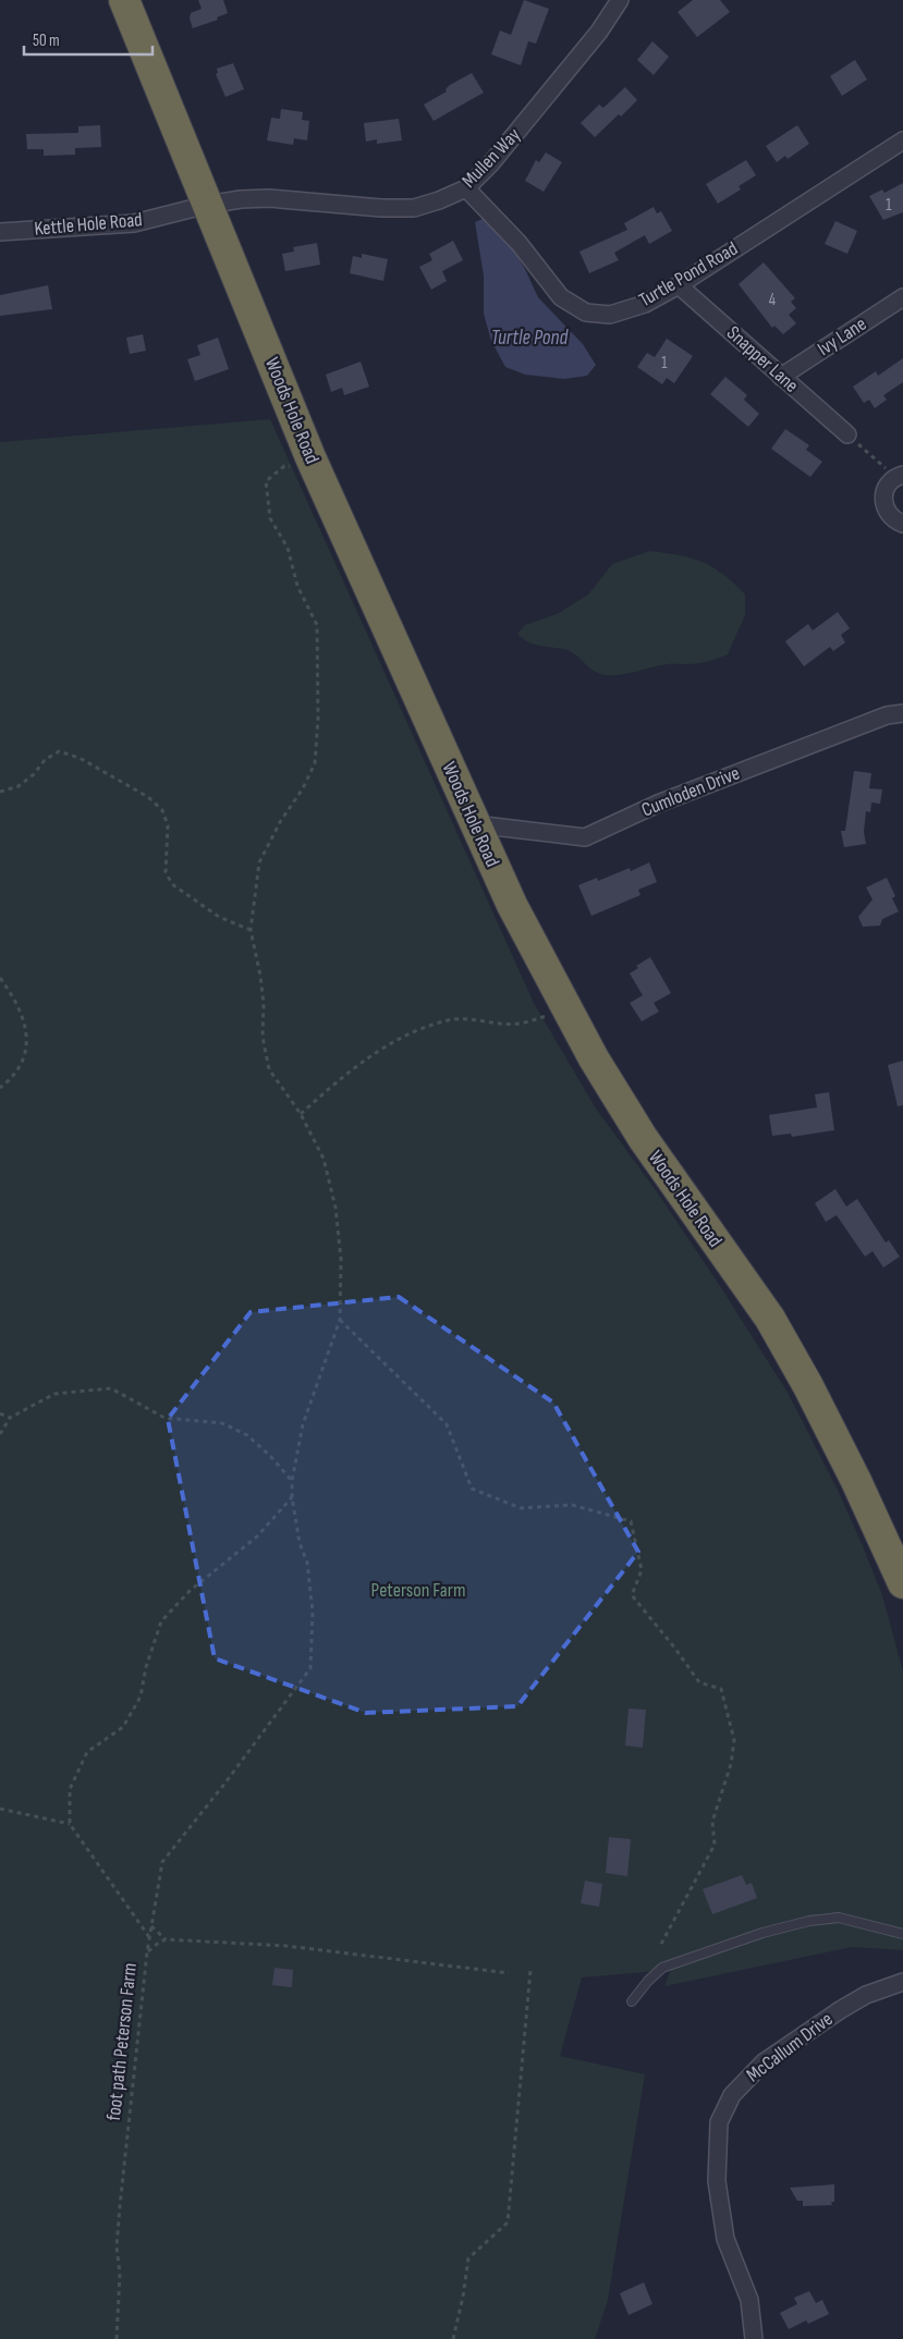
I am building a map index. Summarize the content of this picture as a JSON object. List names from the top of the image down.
{
  "streets": {
    "highway": ["Woods Hole Road"],
    "street": [
      "Mullen Way",
      "Kettle Hole Road",
      "Turtle Pond Road",
      "Ivy Lane",
      "Snapper Lane",
      "Cumloden Drive",
      "McCallum Drive"
    ],
    "path": ["foot path Peterson Farm"]
  },
  "crossings": [
    ["Mullen Way", "Kettle Hole Road"],
    ["Mullen Way", "Turtle Pond Road"],
    ["Mullen Way", "Woods Hole Road"],
    ["Kettle Hole Road", "Woods Hole Road"],
    ["Turtle Pond Road", "Snapper Lane"],
    ["Ivy Lane", "Snapper Lane"],
    ["Woods Hole Road", "Cumloden Drive"]
  ],
  "water": ["Turtle Pond"],
  "parks": ["Peterson Farm"],
  "house_numbers": ["1", "4", "1"],
  "scale_bar": "50 m"
}
